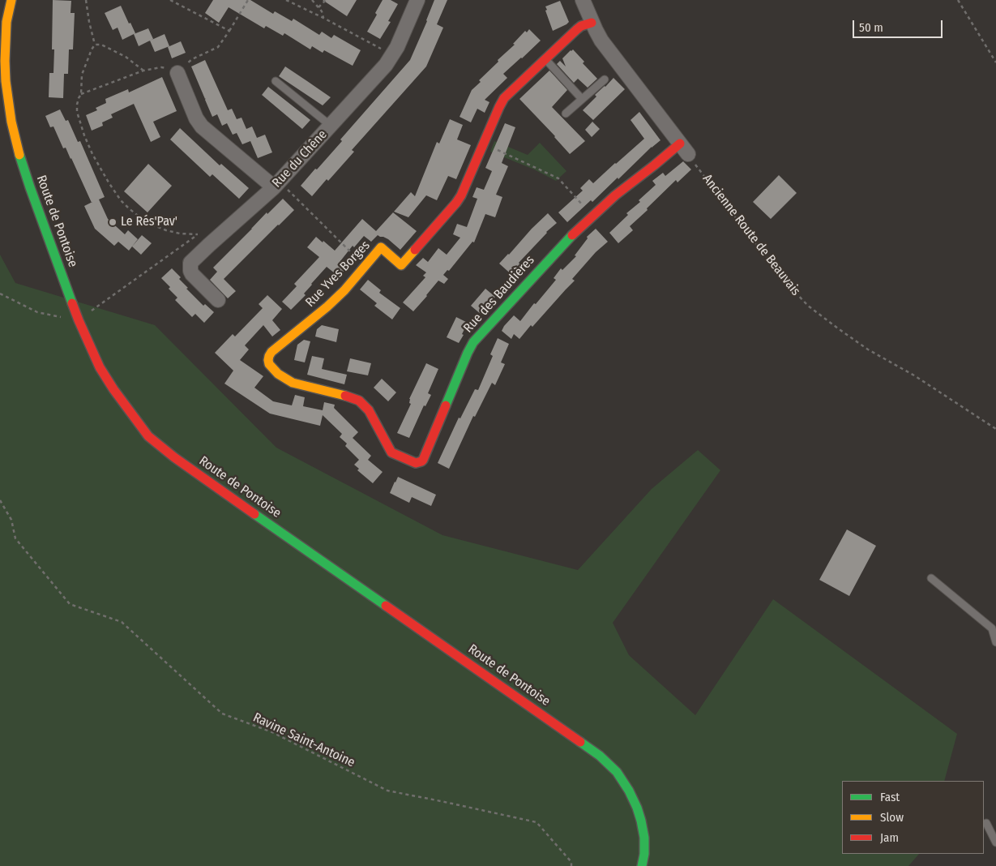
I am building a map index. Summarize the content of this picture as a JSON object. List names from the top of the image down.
{
  "streets": {
    "street": [
      "Rue du Chêne",
      "Route de Pontoise",
      "Rue Yves Borges",
      "Rue des Baudières"
    ],
    "path": ["Ancienne Route de Beauvais", "Ravine Saint-Antoine"]
  },
  "crossings": [
    ["Ancienne Route de Beauvais", "Rue des Baudières"],
    ["Rue Yves Borges", "Rue des Baudières"]
  ],
  "places": ["Le Rés'Pav'"],
  "legend": ["Fast", "Slow", "Jam"],
  "scale_bar": "50 m"
}
